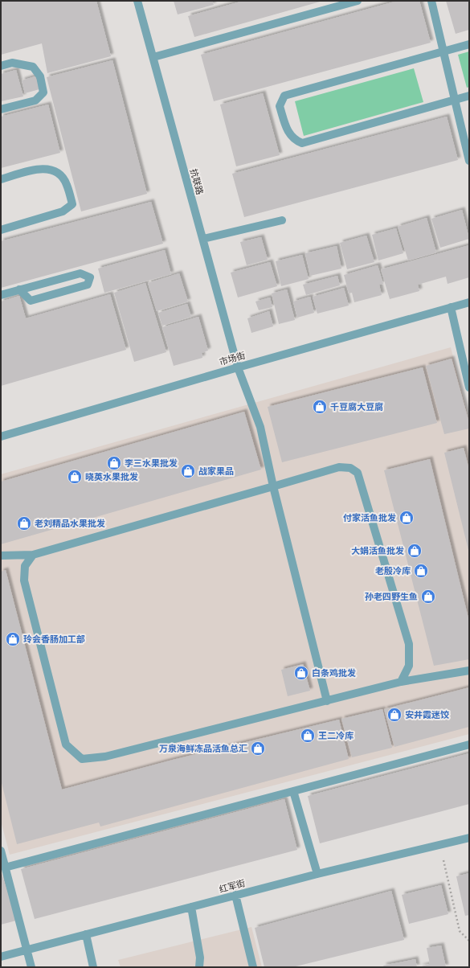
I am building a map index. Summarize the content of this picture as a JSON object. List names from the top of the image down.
{
  "streets": {
    "street": ["抗联路", "市场街", "红军街"]
  },
  "crossings": [
    ["抗联路", "市场街"]
  ],
  "places": {
    "shop": [
      "千豆腐大豆腐",
      "李三水果批发",
      "战家果品",
      "晓英水果批发",
      "付家活鱼批发",
      "老刘精品水果批发",
      "大娟活鱼批发",
      "老殷冷库",
      "孙老四野生鱼",
      "玲会香肠加工部",
      "白条鸡批发",
      "安井霞迷饺",
      "王二冷库",
      "万泉海鲜冻品活鱼总汇"
    ]
  }
}
